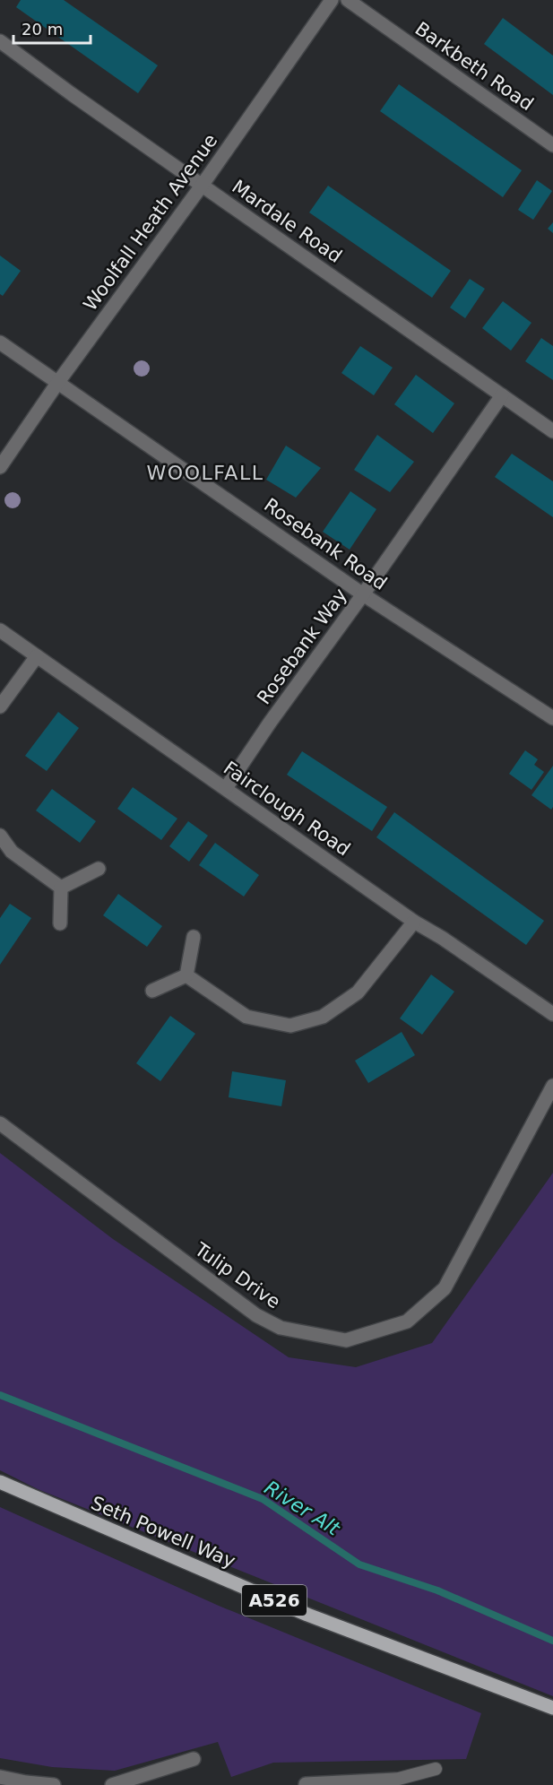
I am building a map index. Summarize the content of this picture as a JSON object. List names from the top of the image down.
{
  "streets": {
    "main road": ["Seth Powell Way", "A526"],
    "street": [
      "Barkbeth Road",
      "Mardale Road",
      "Woolfall Heath Avenue",
      "Rosebank Road",
      "Rosebank Way",
      "Fairclough Road",
      "Tulip Drive"
    ]
  },
  "crossings": [
    ["Mardale Road", "Woolfall Heath Avenue"],
    ["Mardale Road", "Rosebank Way"],
    ["Woolfall Heath Avenue", "Rosebank Road"],
    ["Rosebank Road", "Rosebank Way"],
    ["Rosebank Way", "Fairclough Road"]
  ],
  "districts": ["WOOLFALL"],
  "water": ["River Alt"],
  "scale_bar": "20 m"
}
